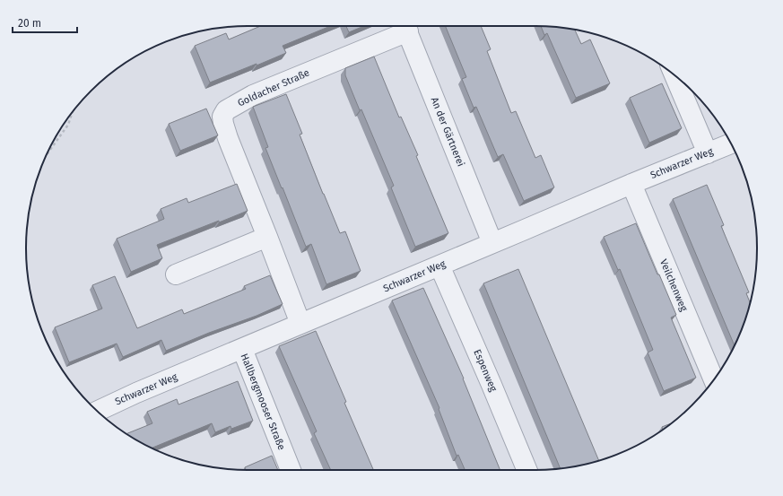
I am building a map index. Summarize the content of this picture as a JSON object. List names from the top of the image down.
{
  "streets": {
    "street": [
      "Goldacher Straße",
      "An der Gärtnerei",
      "Schwarzer Weg",
      "Veilchenweg",
      "Espenweg",
      "Hallbergmooser Straße"
    ]
  },
  "crossings": [
    ["Goldacher Straße", "An der Gärtnerei"],
    ["Goldacher Straße", "Schwarzer Weg"],
    ["An der Gärtnerei", "Schwarzer Weg"],
    ["Schwarzer Weg", "Veilchenweg"],
    ["Schwarzer Weg", "Espenweg"],
    ["Schwarzer Weg", "Hallbergmooser Straße"]
  ],
  "scale_bar": "20 m"
}
